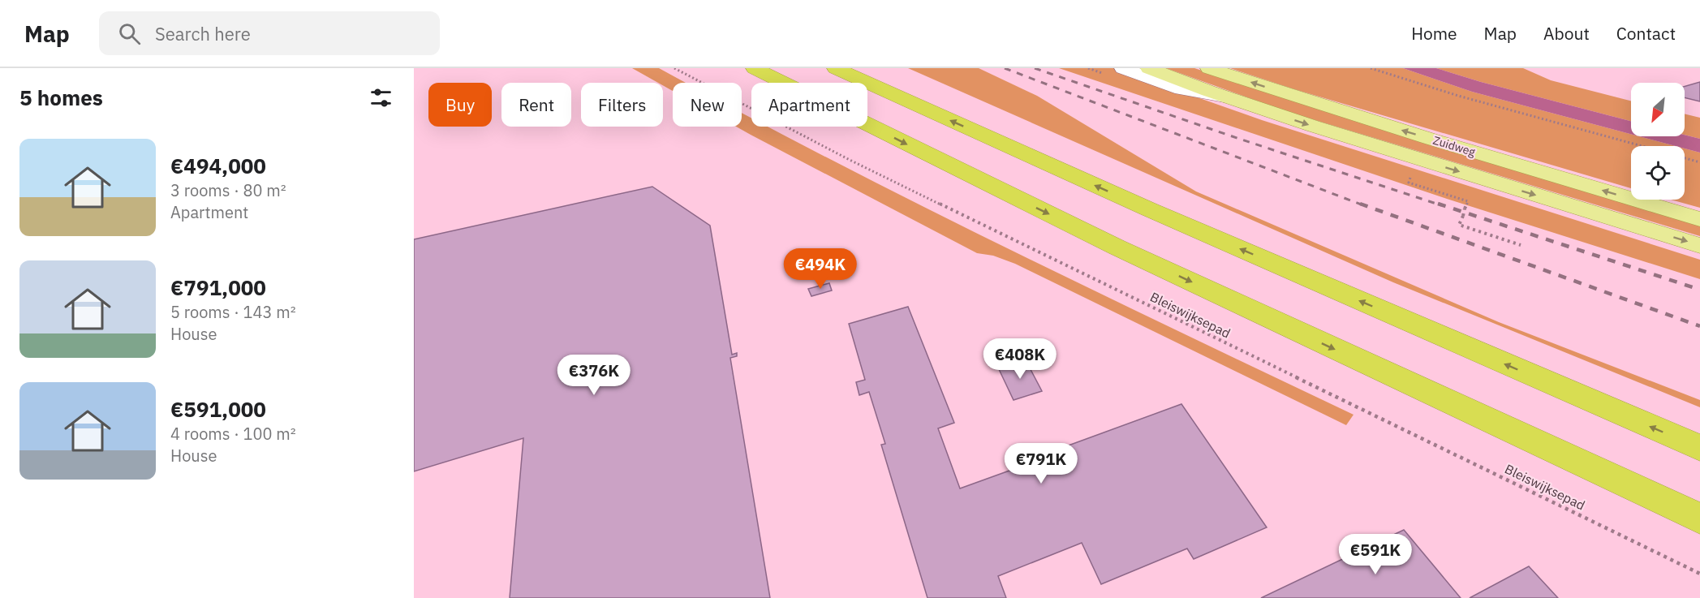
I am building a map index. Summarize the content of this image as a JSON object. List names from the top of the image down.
{
  "streets": {
    "main road": ["Zuidweg"],
    "path": ["Bleiswijksepad"]
  },
  "north": "bottom left",
  "page": {
    "header": "Map",
    "search": "Search here",
    "nav": [
      "Home",
      "Map",
      "About",
      "Contact"
    ],
    "heading": "5 homes",
    "chip": [
      "Buy",
      "Rent",
      "Filters",
      "New",
      "Apartment"
    ],
    "list": [
      {
        "name": "€494,000",
        "note": "3 rooms · 80 m² · Apartment"
      },
      {
        "name": "€791,000",
        "note": "5 rooms · 143 m² · House"
      },
      {
        "name": "€591,000",
        "note": "4 rooms · 100 m² · House"
      }
    ],
    "price": [
      "€494K",
      "€408K",
      "€376K",
      "€791K",
      "€591K"
    ]
  }
}
